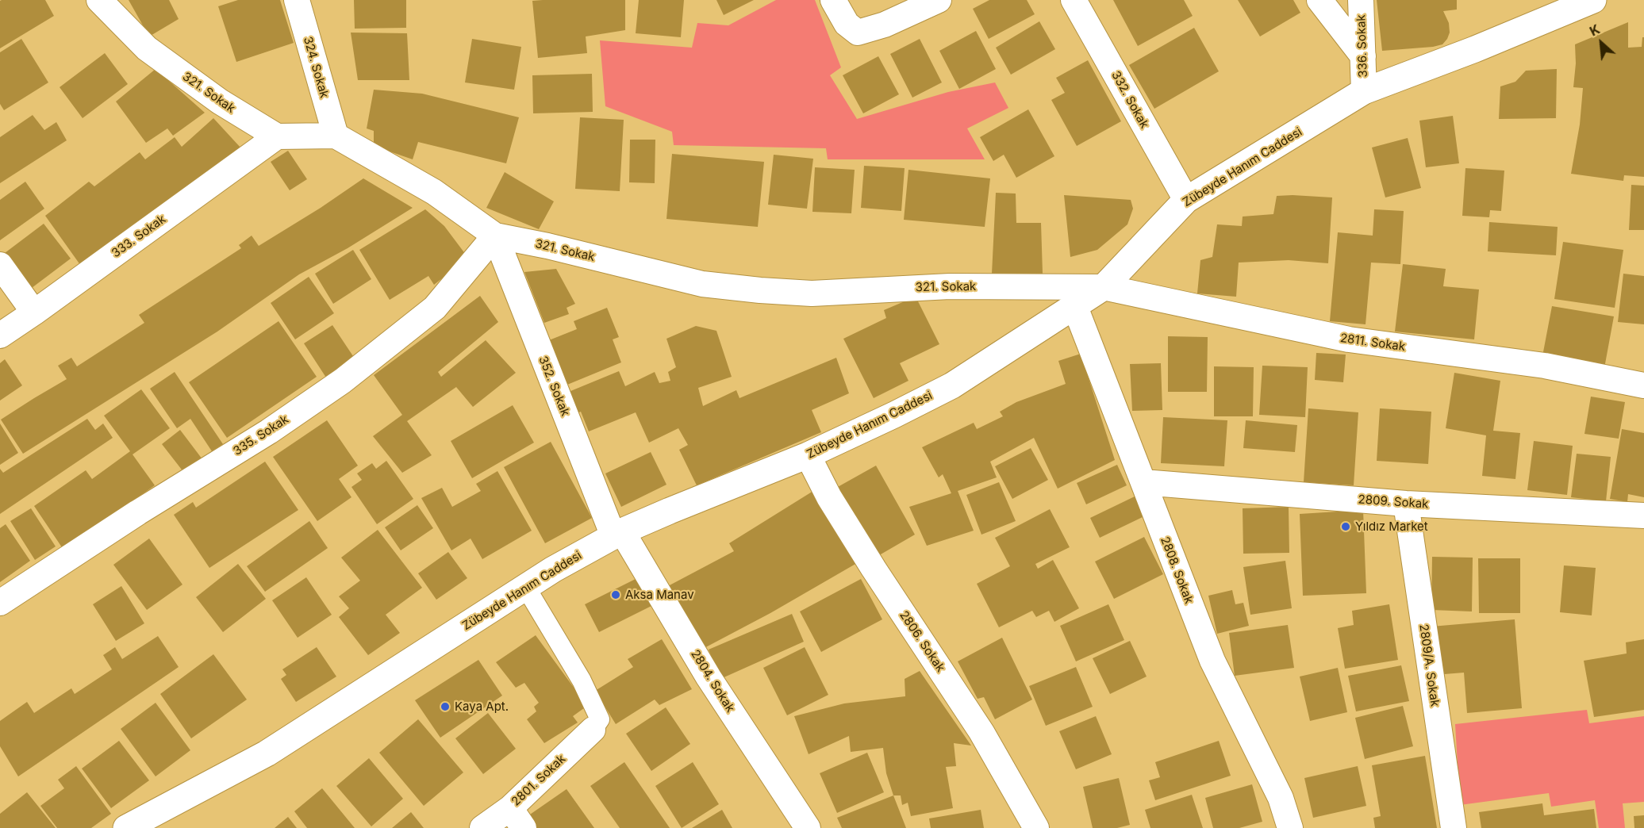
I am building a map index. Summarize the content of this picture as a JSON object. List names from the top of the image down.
{
  "streets": {
    "street": [
      "336. Sokak",
      "324. Sokak",
      "321. Sokak",
      "332. Sokak",
      "Zübeyde Hanım Caddesi",
      "333. Sokak",
      "2811. Sokak",
      "352. Sokak",
      "335. Sokak",
      "2809. Sokak",
      "2808. Sokak",
      "2806. Sokak",
      "2809/A. Sokak",
      "2804. Sokak",
      "2801. Sokak"
    ]
  },
  "crossings": [
    ["336. Sokak", "Zübeyde Hanım Caddesi"],
    ["324. Sokak", "321. Sokak"],
    ["321. Sokak", "Zübeyde Hanım Caddesi"],
    ["321. Sokak", "333. Sokak"],
    ["321. Sokak", "2811. Sokak"],
    ["321. Sokak", "352. Sokak"],
    ["321. Sokak", "335. Sokak"],
    ["332. Sokak", "Zübeyde Hanım Caddesi"],
    ["Zübeyde Hanım Caddesi", "2811. Sokak"],
    ["Zübeyde Hanım Caddesi", "352. Sokak"],
    ["Zübeyde Hanım Caddesi", "2808. Sokak"],
    ["Zübeyde Hanım Caddesi", "2806. Sokak"],
    ["Zübeyde Hanım Caddesi", "2804. Sokak"],
    ["352. Sokak", "335. Sokak"],
    ["352. Sokak", "2804. Sokak"],
    ["2809. Sokak", "2808. Sokak"],
    ["2809. Sokak", "2809/A. Sokak"]
  ],
  "places": ["Yıldız Market", "Aksa Manav", "Kaya Apt."],
  "north": "top left"
}
